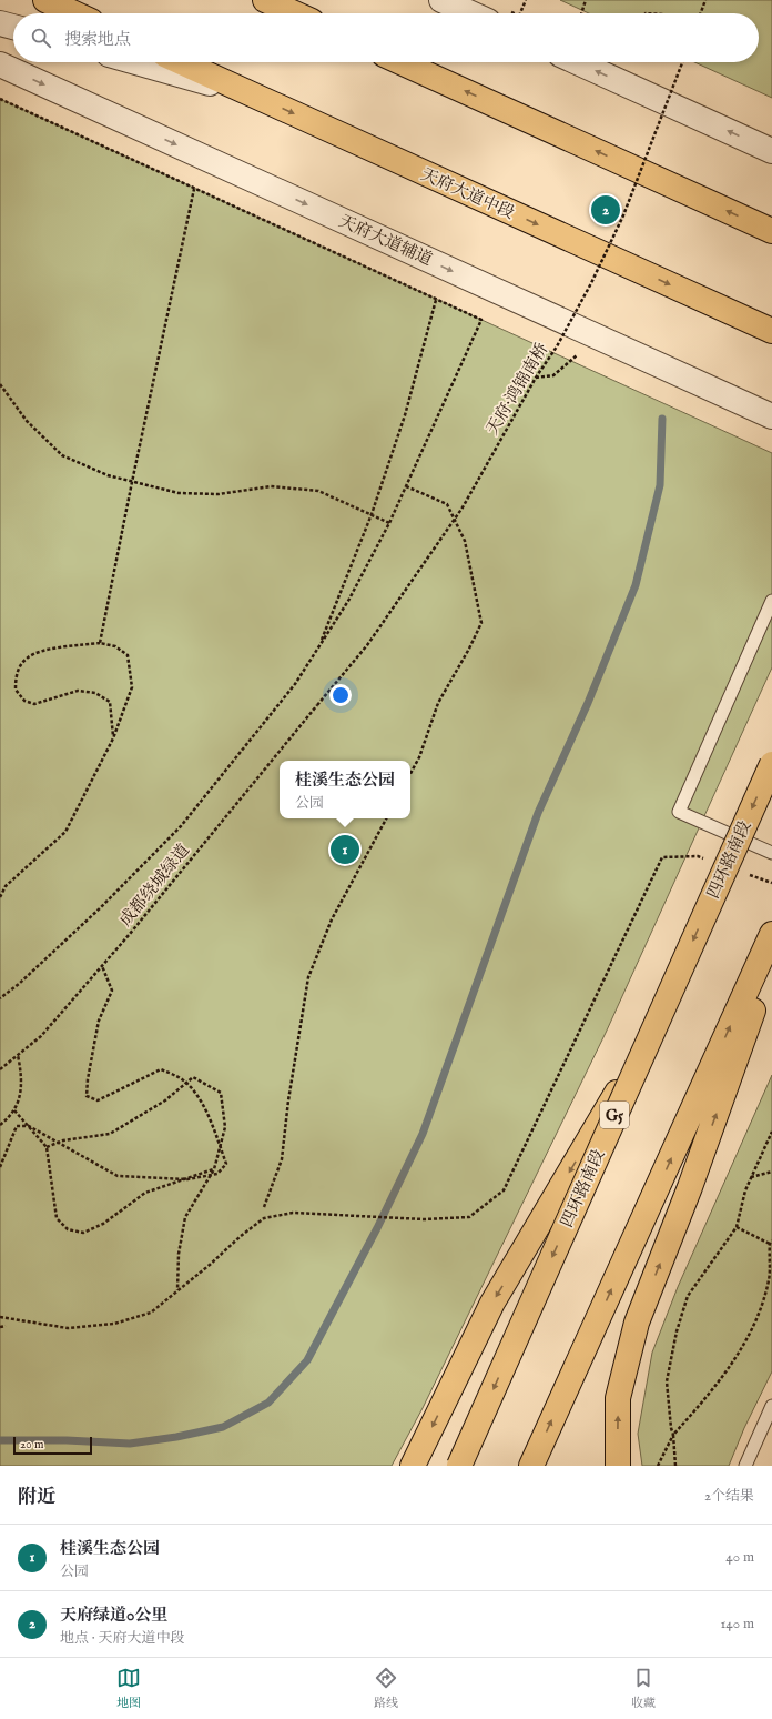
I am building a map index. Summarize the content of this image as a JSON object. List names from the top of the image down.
{
  "streets": {
    "main road": ["天府大道中段", "四环路南段", "G5"],
    "street": ["天府大道辅道"],
    "path": ["天府·鸿锦南桥", "成都绕城绿道"]
  },
  "crossings": [
    ["天府·鸿锦南桥", "成都绕城绿道"]
  ],
  "one_way": ["天府大道辅道"],
  "scale_bar": "20 m",
  "page": {
    "search": "搜索地点",
    "pins": ["2", "1"],
    "popup": ["桂溪生态公园", "公园"],
    "scale": "20 m",
    "heading": ["附近", "2个结果"],
    "list": [
      {
        "mark": "1",
        "name": "桂溪生态公园",
        "note": "公园",
        "value": "40 m"
      },
      {
        "mark": "2",
        "name": "天府绿道0公里",
        "note": "地点 · 天府大道中段",
        "value": "140 m"
      }
    ],
    "nav": ["地图", "路线", "收藏"]
  }
}
